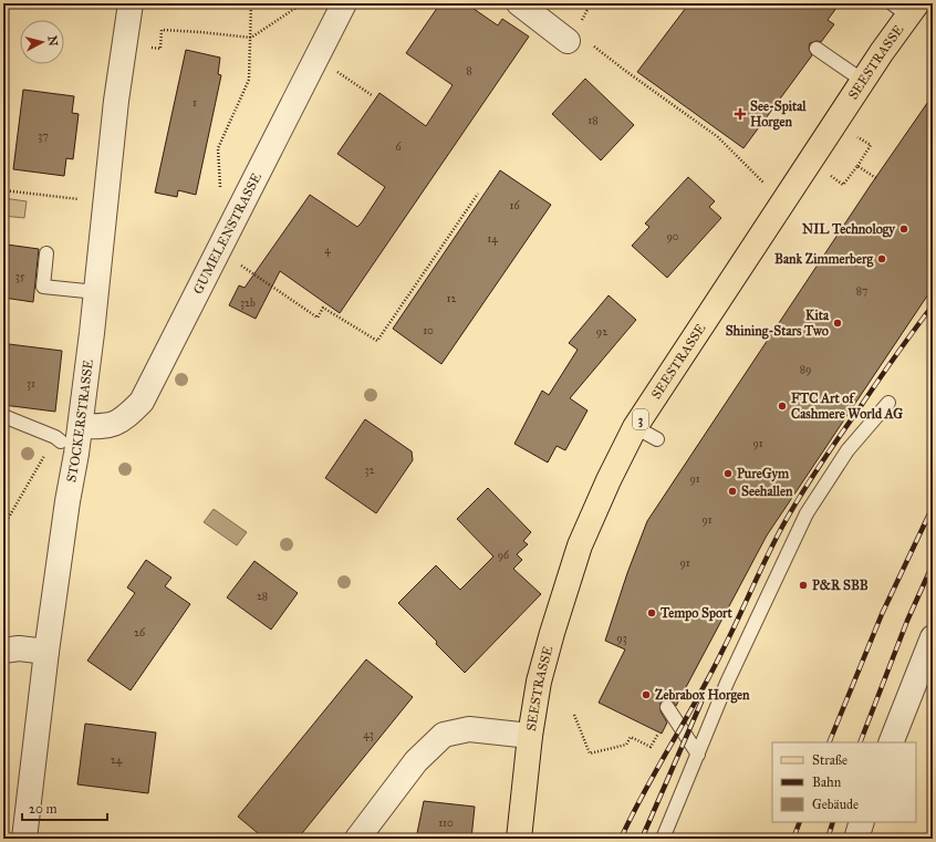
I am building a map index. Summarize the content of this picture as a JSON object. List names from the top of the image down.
{
  "streets": {
    "main road": ["SEESTRASSE", "3"],
    "street": ["GUMELENSTRASSE", "STOCKERSTRASSE"]
  },
  "crossings": [
    ["GUMELENSTRASSE", "STOCKERSTRASSE"]
  ],
  "places": {
    "health": ["See-Spital Horgen"],
    "other": [
      "NIL Technology",
      "Bank Zimmerberg",
      "Kita Shining-Stars Two",
      "FTC Art of Cashmere World AG",
      "PureGym",
      "Seehallen",
      "P&R SBB",
      "Tempo Sport",
      "Zebrabox Horgen"
    ]
  },
  "house_numbers": [
    "8",
    "1",
    "18",
    "37",
    "6",
    "16",
    "90",
    "14",
    "4",
    "35",
    "87",
    "12",
    "32b",
    "10",
    "92",
    "89",
    "31",
    "91",
    "32",
    "91",
    "91",
    "96",
    "91",
    "28",
    "26",
    "93",
    "43",
    "24",
    "110"
  ],
  "legend": ["Straße", "Bahn", "Gebäude"],
  "scale_bar": "20 m",
  "north": "right"
}
